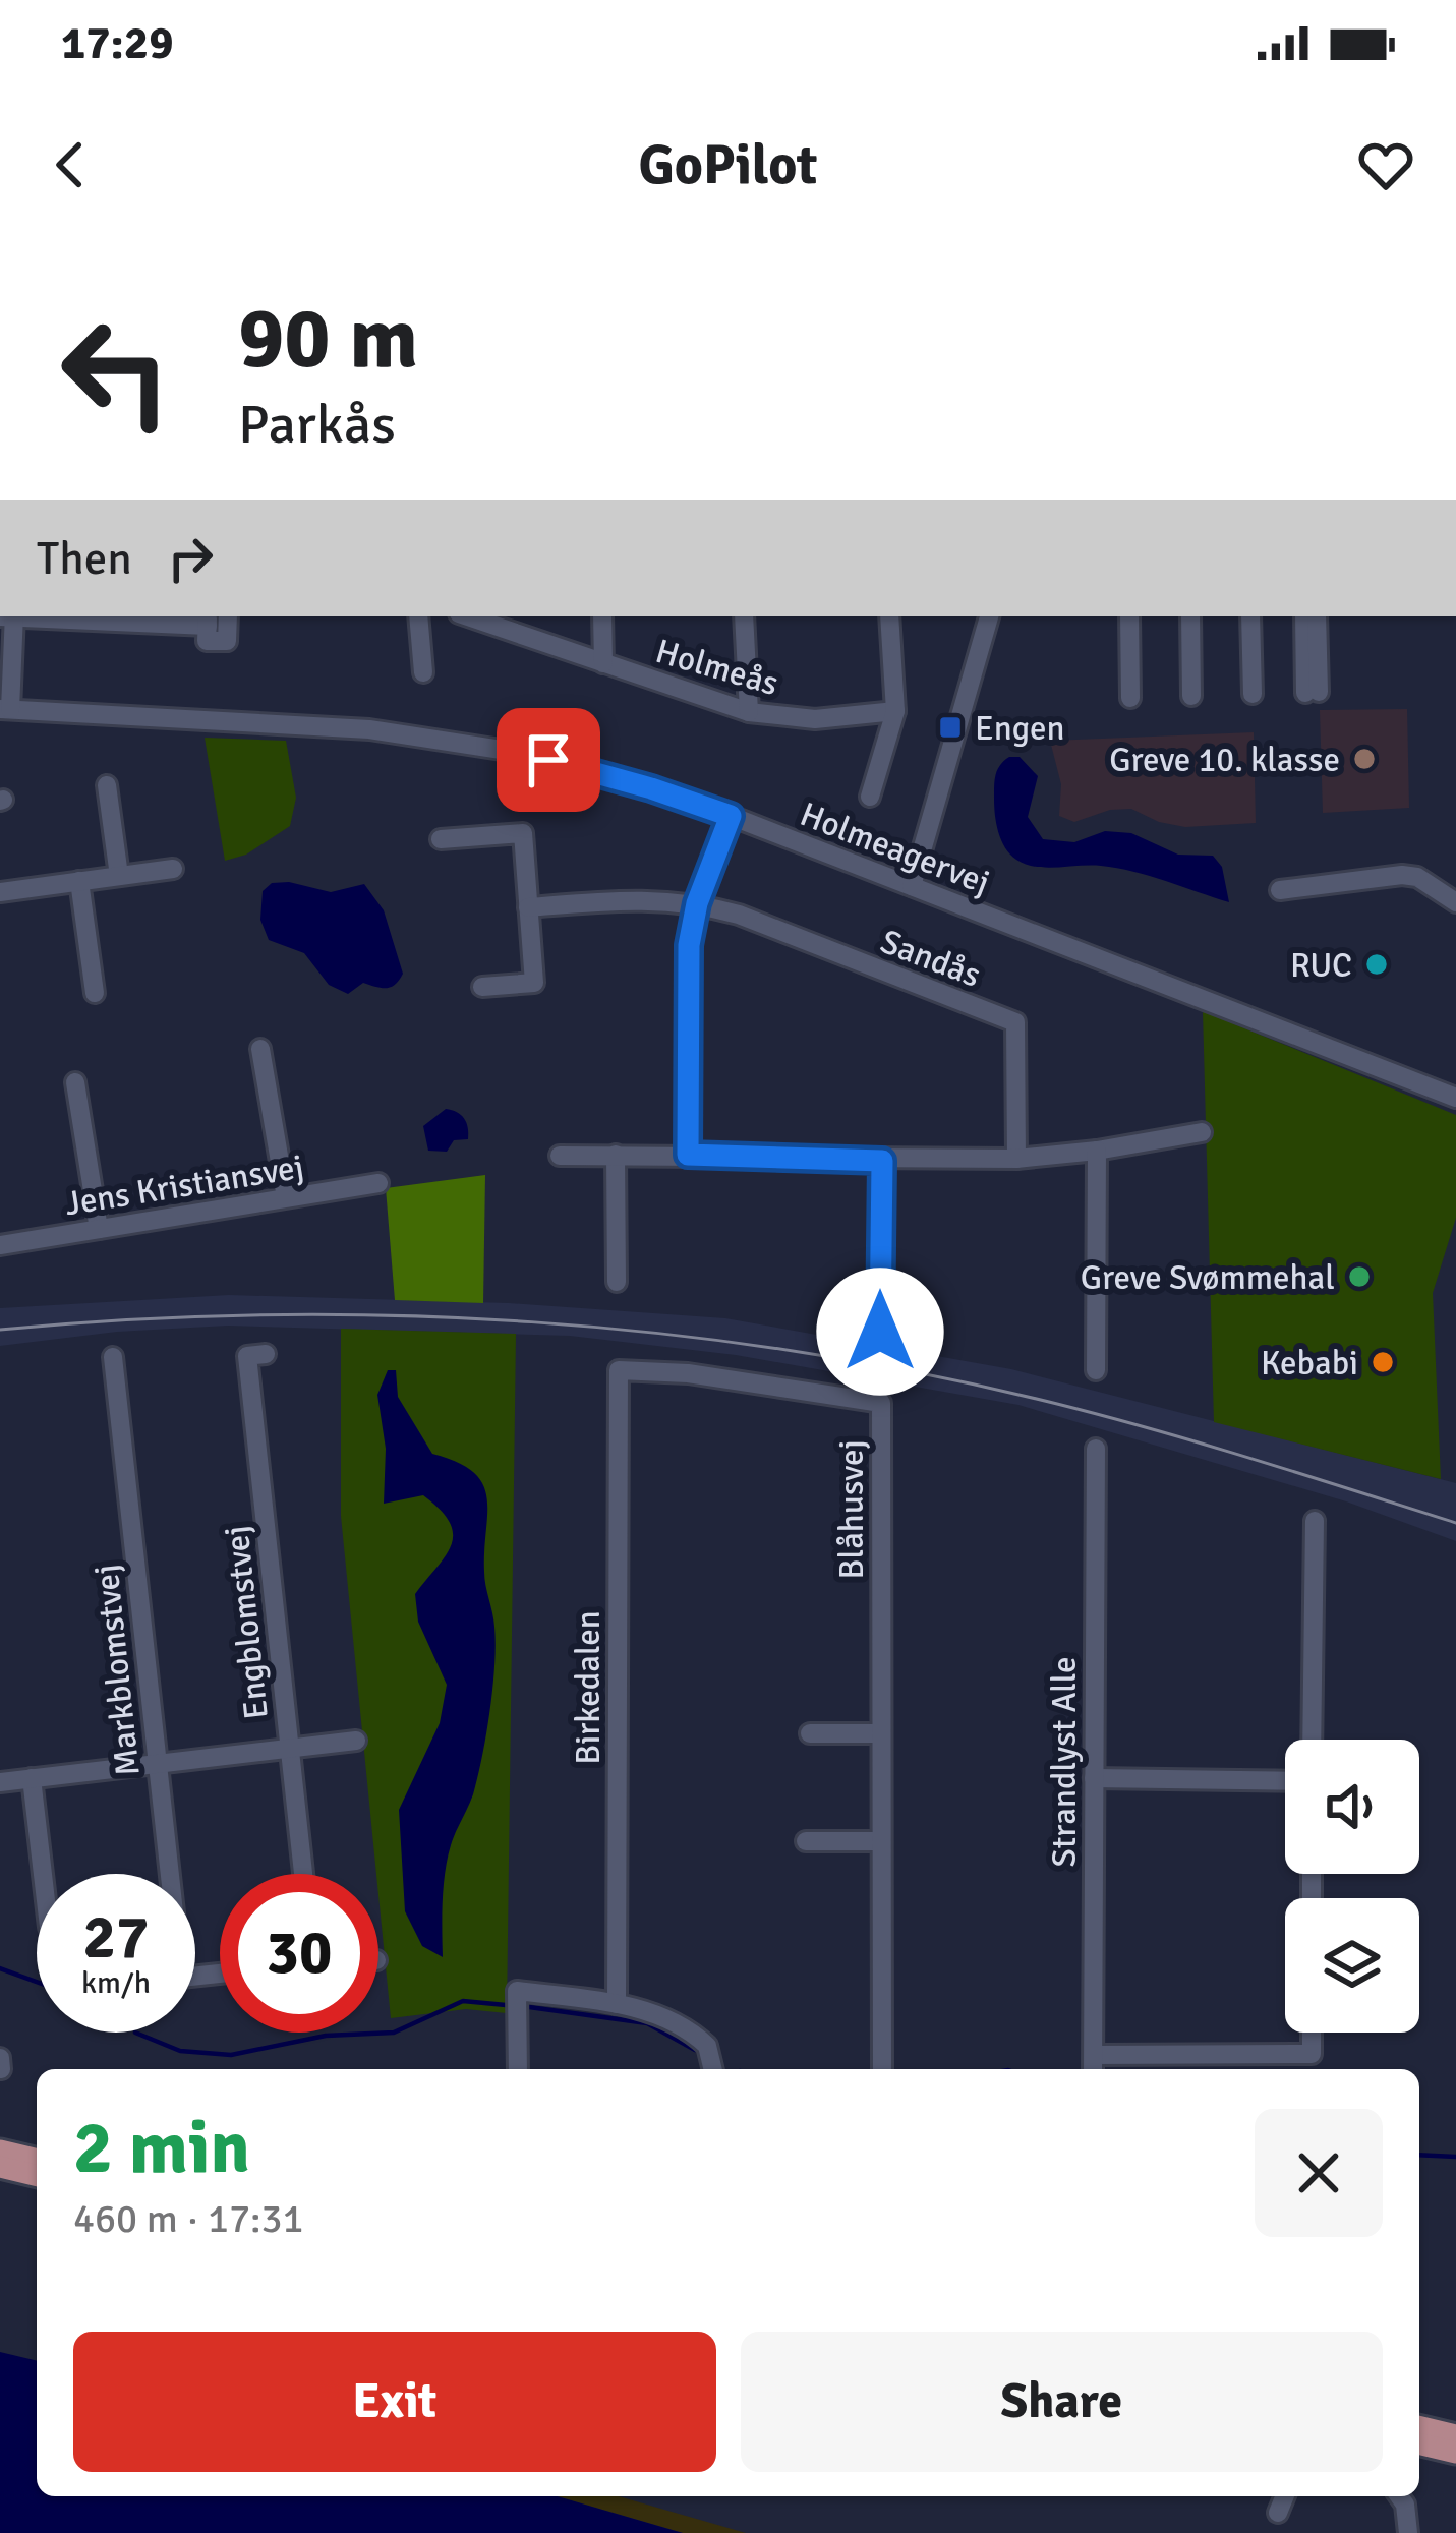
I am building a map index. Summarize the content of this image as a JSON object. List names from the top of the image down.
{
  "streets": {
    "street": [
      "Holmeås",
      "Holmeagervej",
      "Sandås",
      "Jens Kristiansvej",
      "Blåhusvej",
      "Engblomstvej",
      "Markblomstvej",
      "Birkedalen",
      "Strandlyst Alle"
    ]
  },
  "crossings": [
    ["Blåhusvej", "Birkedalen"]
  ],
  "places": {
    "transit": ["Engen"],
    "other": [
      "Greve 10. klasse",
      "RUC",
      "Greve Svømmehal",
      "Kebabi"
    ]
  },
  "page": {
    "status": "17:29",
    "header": "GoPilot",
    "turn": ["90 m", "Parkås"],
    "then": "Then",
    "speed": "27 km/h",
    "limit": "30",
    "heading": ["2 min", "460 m · 17:31"],
    "buttons": ["Exit", "Share"]
  }
}
